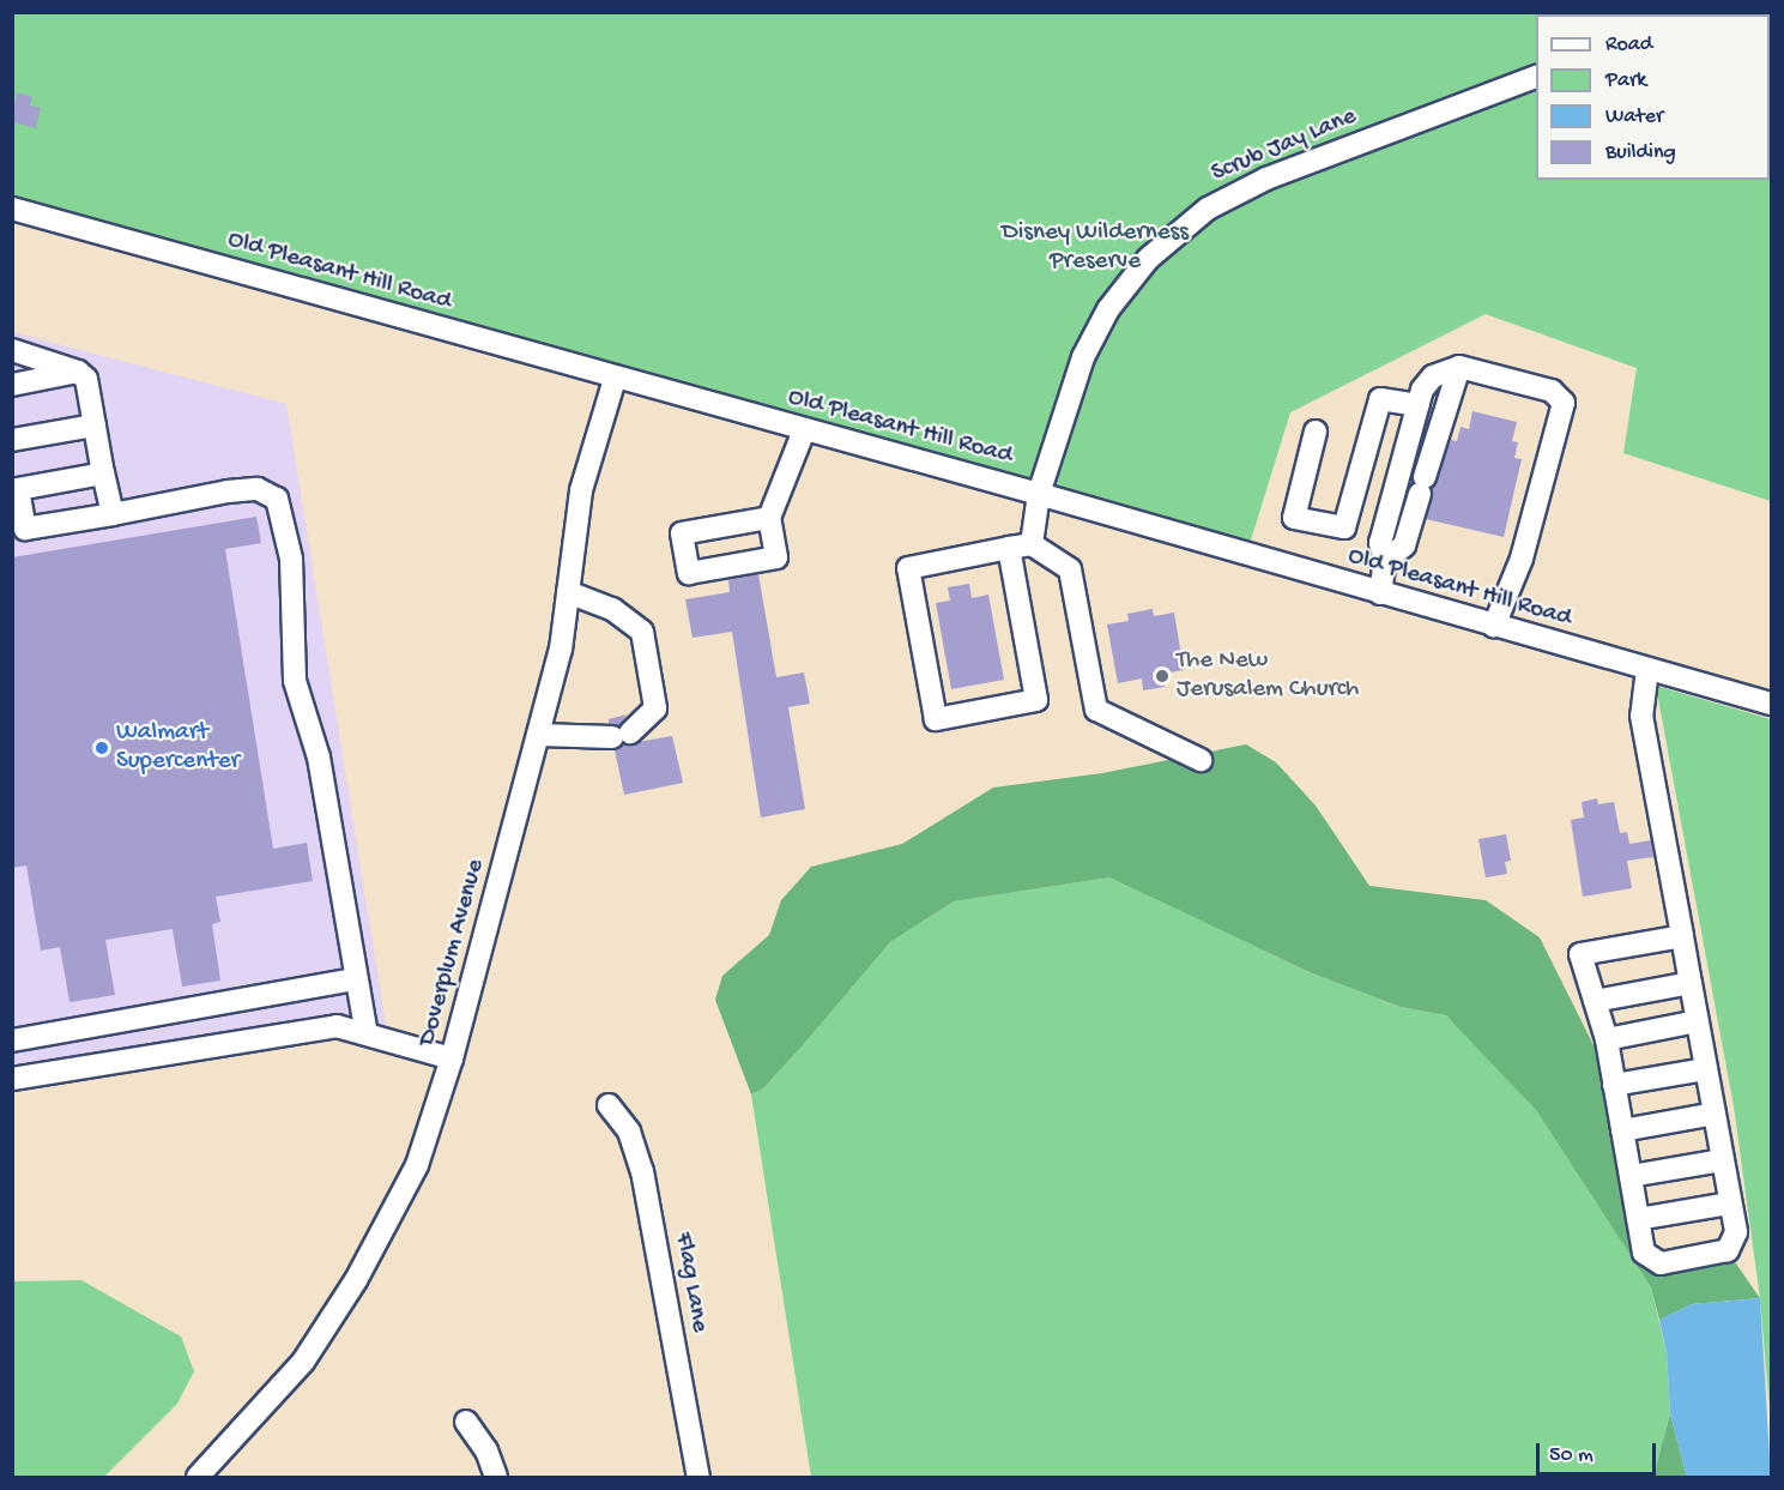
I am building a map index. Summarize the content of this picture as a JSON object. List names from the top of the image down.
{
  "streets": {
    "street": [
      "Scrub Jay Lane",
      "Old Pleasant Hill Road",
      "Doverplum Avenue",
      "Flag Lane"
    ]
  },
  "crossings": [
    ["Scrub Jay Lane", "Old Pleasant Hill Road"],
    ["Old Pleasant Hill Road", "Doverplum Avenue"]
  ],
  "parks": ["Disney Wilderness Preserve"],
  "places": ["The New Jerusalem Church", "Walmart Supercenter"],
  "legend": [
    "Road",
    "Park",
    "Water",
    "Building"
  ],
  "scale_bar": "50 m"
}
